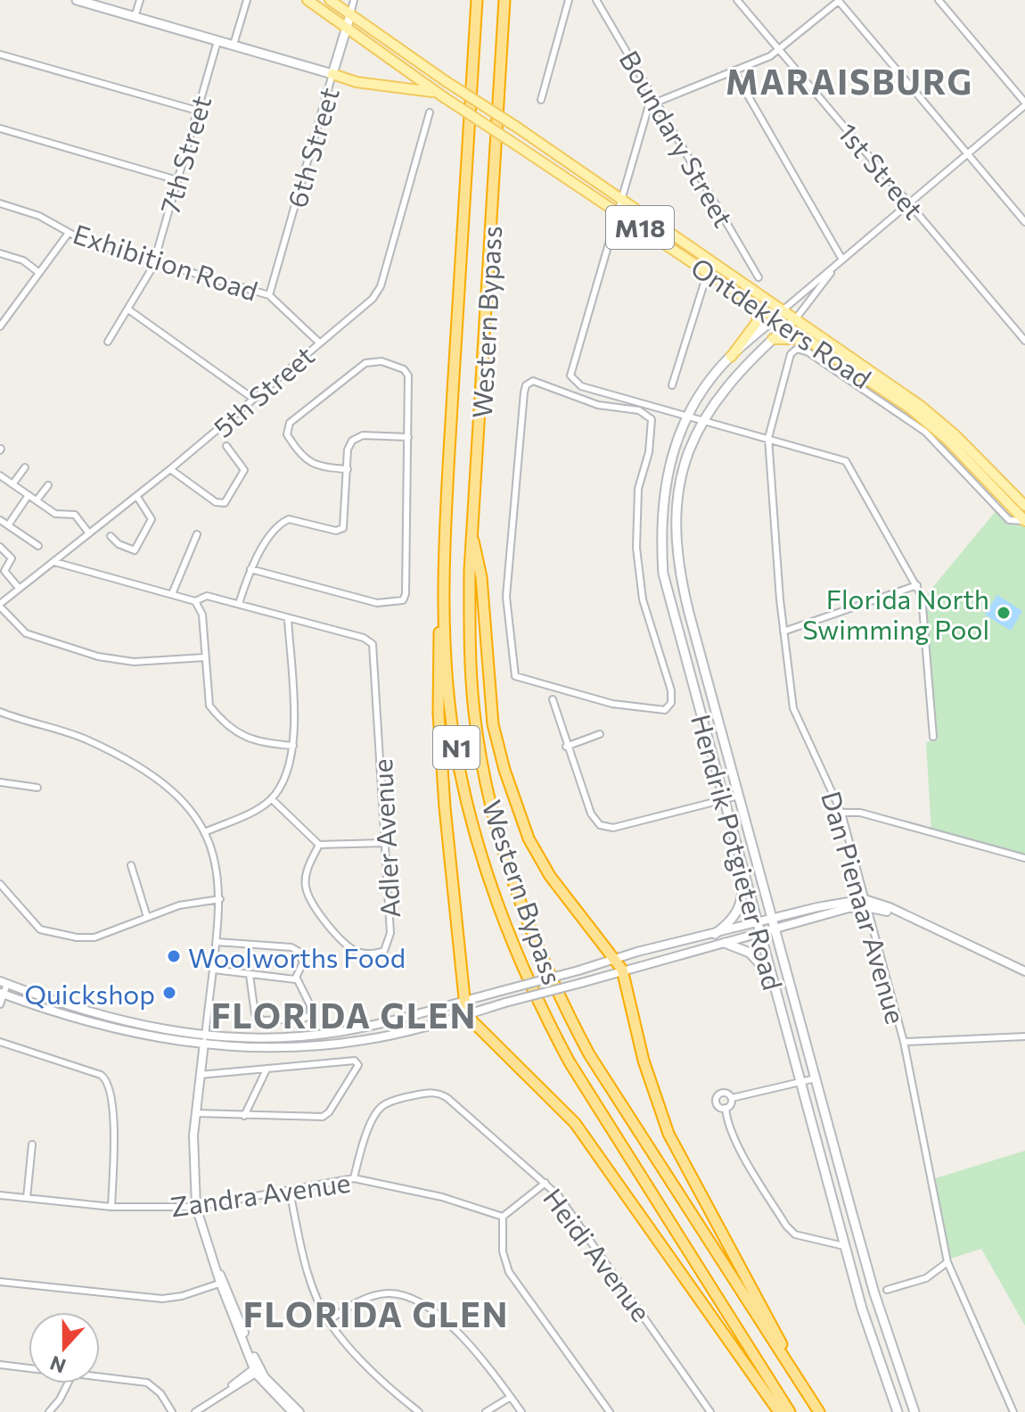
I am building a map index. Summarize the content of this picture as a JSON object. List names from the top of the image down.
{
  "streets": {
    "highway": ["Western Bypass", "N1"],
    "main road": [
      "6th Street",
      "M18",
      "Ontdekkers Road",
      "Hendrik Potgieter Road"
    ],
    "street": [
      "Boundary Street",
      "7th Street",
      "1st Street",
      "Exhibition Road",
      "5th Street",
      "Adler Avenue",
      "Dan Pienaar Avenue",
      "Zandra Avenue",
      "Heidi Avenue"
    ]
  },
  "crossings": [
    ["6th Street", "Exhibition Road"],
    ["6th Street", "Ontdekkers Road"],
    ["7th Street", "Exhibition Road"],
    ["Exhibition Road", "5th Street"],
    ["Ontdekkers Road", "Hendrik Potgieter Road"],
    ["Ontdekkers Road", "Dan Pienaar Avenue"],
    ["Zandra Avenue", "Heidi Avenue"]
  ],
  "districts": ["MARAISBURG", "FLORIDA GLEN", "FLORIDA GLEN"],
  "places": ["Florida North Swimming Pool", "Woolworths Food", "Quickshop"],
  "north": "bottom"
}
